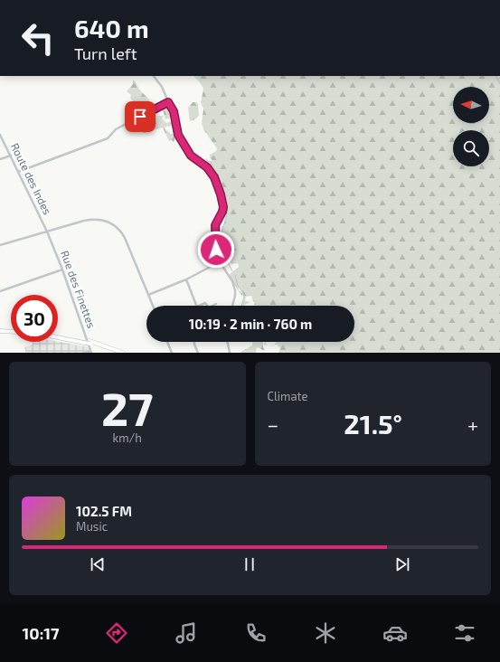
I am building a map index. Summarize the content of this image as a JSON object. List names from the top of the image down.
{
  "streets": {
    "street": ["Route des Indes", "Rue des Finettes"]
  },
  "crossings": [
    ["Route des Indes", "Rue des Finettes"]
  ],
  "north": "left",
  "page": {
    "turn": ["640 m", "Turn left"],
    "limit": "30",
    "trip": "10:19 · 2 min · 760 m",
    "tile": [
      ["27", "km/h"],
      "Climate"
    ],
    "heat": ["−", "21.5°", "+"],
    "song": ["102.5 FM", "Music"],
    "tabs": "10:17"
  }
}
